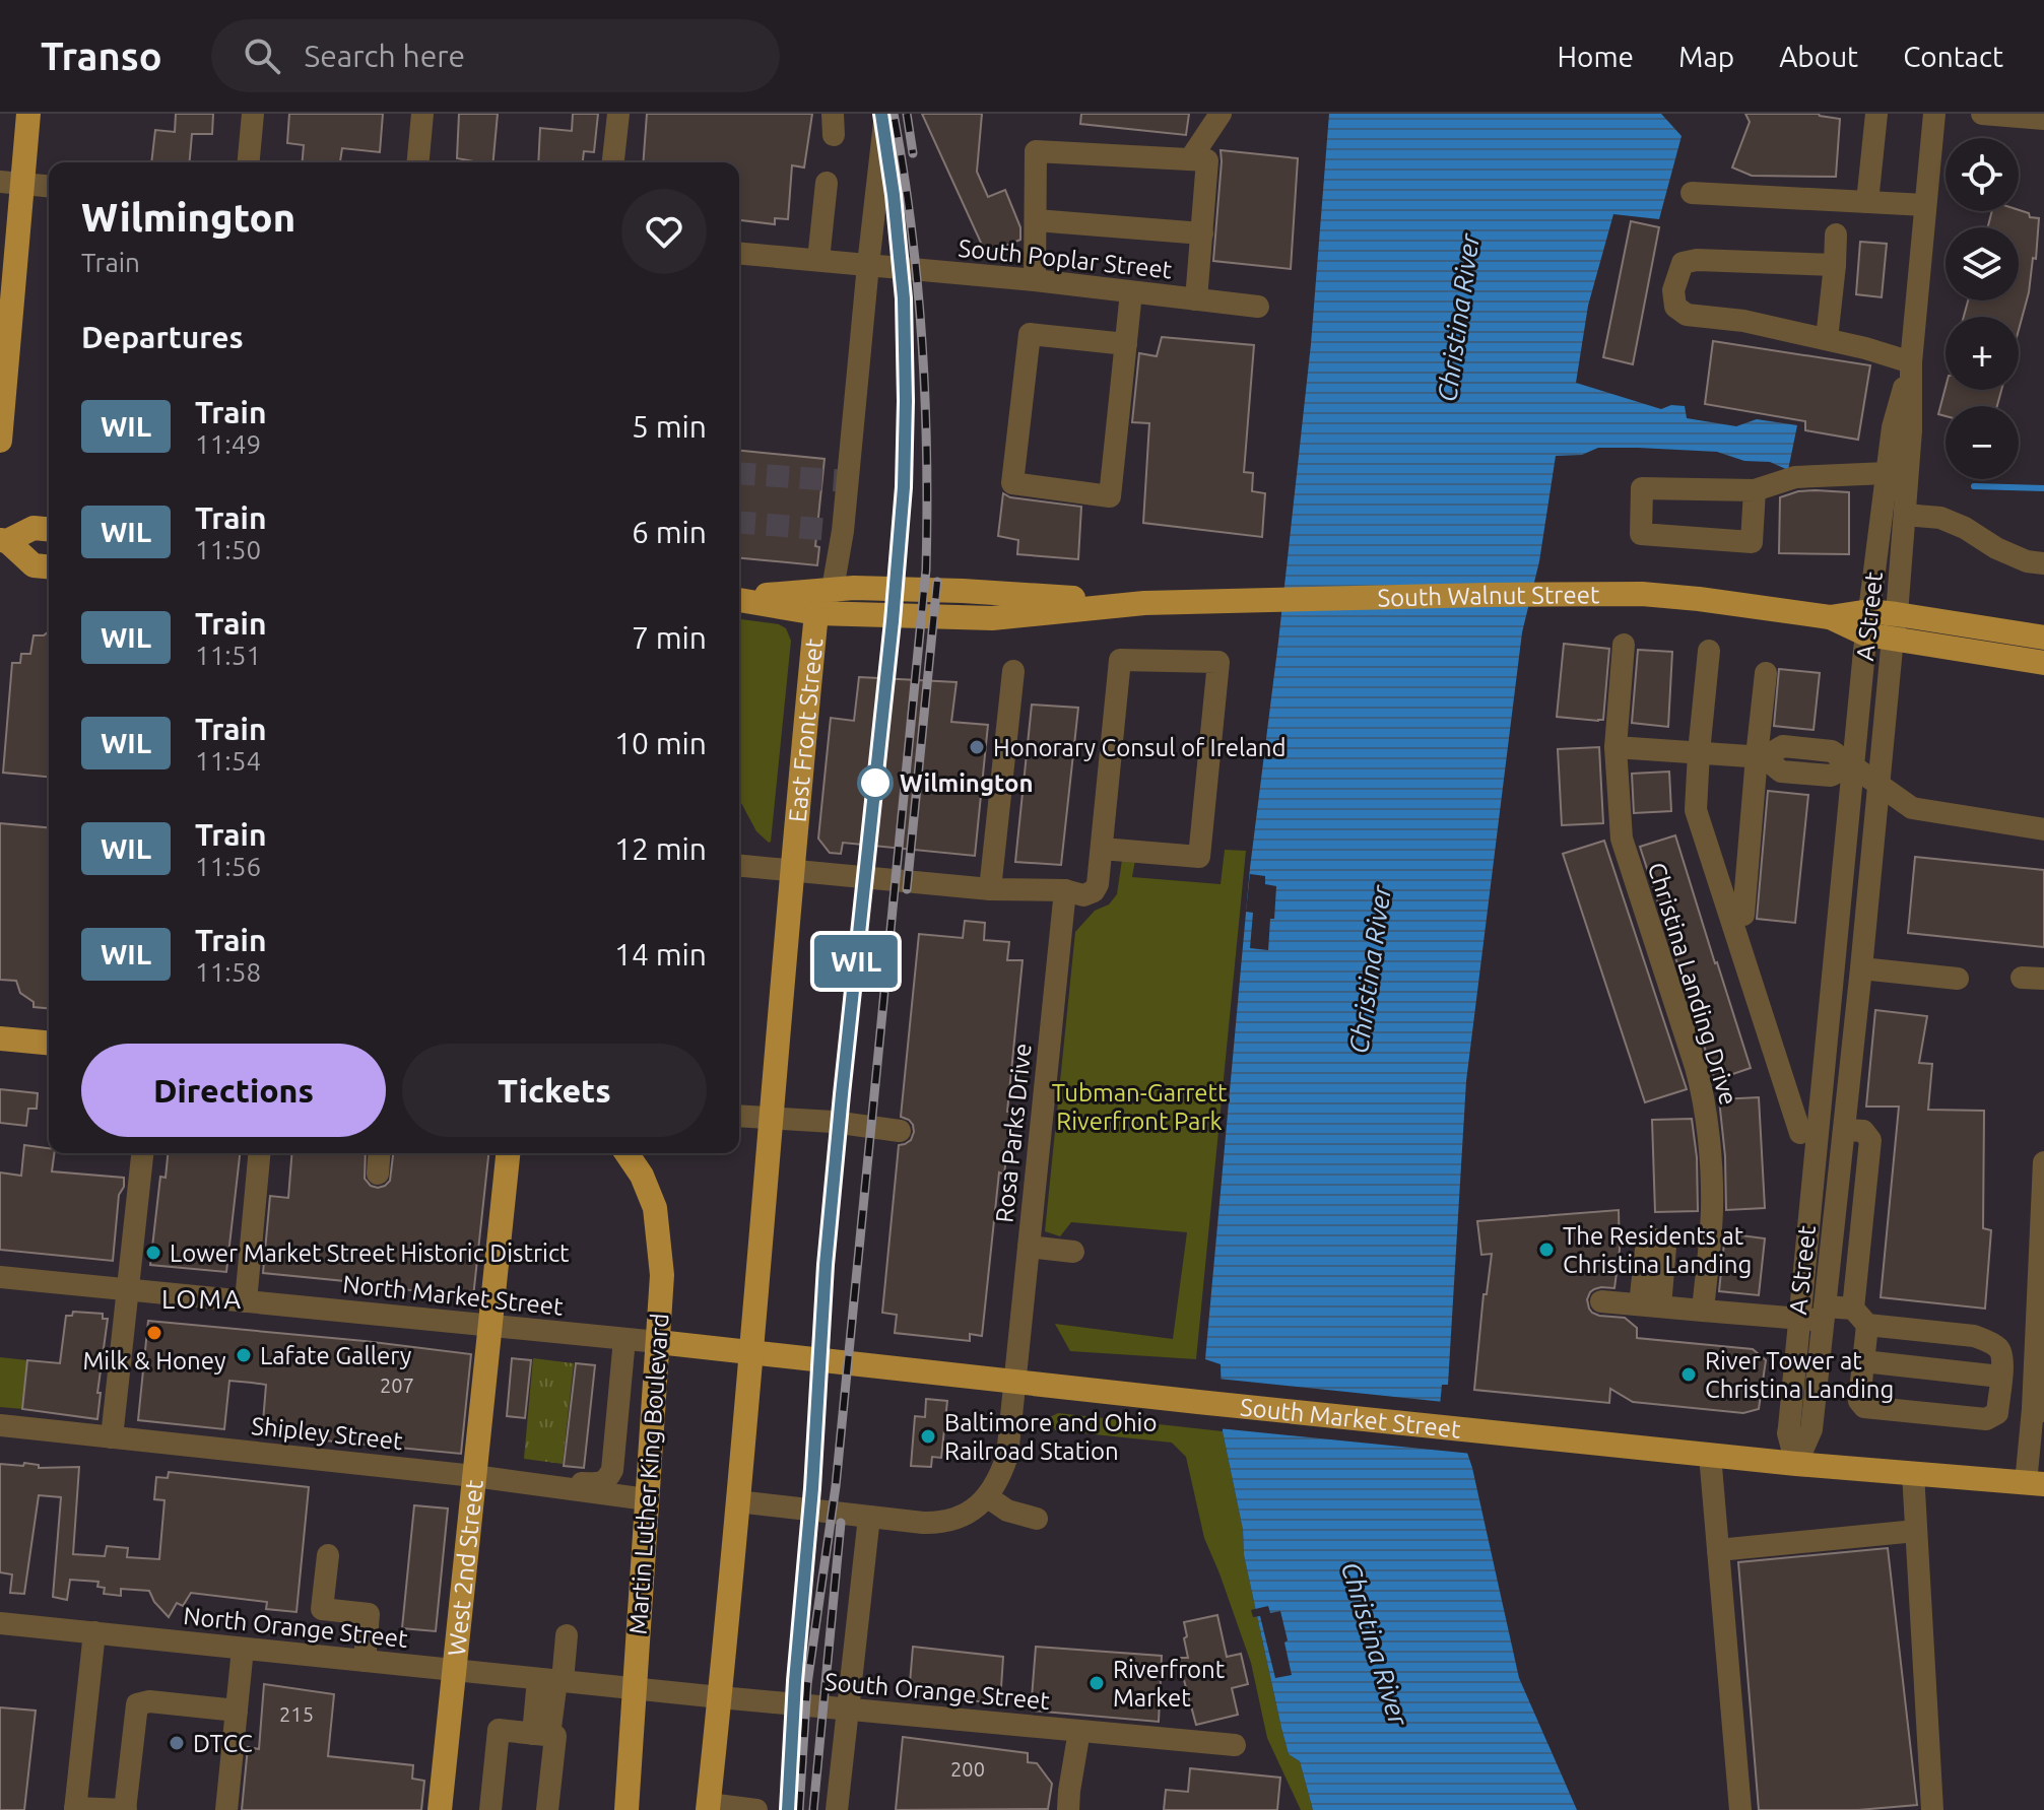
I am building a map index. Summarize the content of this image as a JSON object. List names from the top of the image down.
{
  "streets": {
    "main road": [
      "South Walnut Street",
      "East Front Street",
      "South Market Street",
      "Martin Luther King Boulevard",
      "West 2nd Street"
    ],
    "street": [
      "South Poplar Street",
      "A Street",
      "Christina Landing Drive",
      "Rosa Parks Drive",
      "North Market Street",
      "Shipley Street",
      "North Orange Street",
      "South Orange Street"
    ]
  },
  "crossings": [
    ["South Poplar Street", "East Front Street"],
    ["South Walnut Street", "A Street"],
    ["South Walnut Street", "East Front Street"],
    ["A Street", "South Market Street"],
    ["East Front Street", "South Market Street"],
    ["Rosa Parks Drive", "South Market Street"],
    ["North Market Street", "South Market Street"],
    ["North Market Street", "Martin Luther King Boulevard"],
    ["North Market Street", "West 2nd Street"],
    ["South Market Street", "Martin Luther King Boulevard"],
    ["Shipley Street", "Martin Luther King Boulevard"],
    ["Shipley Street", "West 2nd Street"],
    ["Martin Luther King Boulevard", "North Orange Street"],
    ["Martin Luther King Boulevard", "South Orange Street"],
    ["West 2nd Street", "North Orange Street"],
    ["North Orange Street", "South Orange Street"]
  ],
  "districts": ["LOMA"],
  "water": ["Christina River"],
  "parks": ["Tubman-Garrett Riverfront Park"],
  "places": [
    "Honorary Consul of Ireland",
    "Wilmington",
    "The Residents at Christina Landing",
    "Lower Market Street Historic District",
    "Milk & Honey",
    "Lafate Gallery",
    "River Tower at Christina Landing",
    "Baltimore and Ohio Railroad Station",
    "Riverfront Market",
    "DTCC"
  ],
  "house_numbers": ["207", "215", "200"],
  "page": {
    "header": "Transo",
    "search": "Search here",
    "nav": [
      "Home",
      "Map",
      "About",
      "Contact"
    ],
    "on_map": "WIL",
    "map_buttons": ["+", "−"],
    "heading": [
      ["Wilmington", "Train"],
      "Departures"
    ],
    "list": [
      {
        "mark": "WIL",
        "name": "Train",
        "note": "11:49",
        "value": "5 min"
      },
      {
        "mark": "WIL",
        "name": "Train",
        "note": "11:50",
        "value": "6 min"
      },
      {
        "mark": "WIL",
        "name": "Train",
        "note": "11:51",
        "value": "7 min"
      },
      {
        "mark": "WIL",
        "name": "Train",
        "note": "11:54",
        "value": "10 min"
      },
      {
        "mark": "WIL",
        "name": "Train",
        "note": "11:56",
        "value": "12 min"
      },
      {
        "mark": "WIL",
        "name": "Train",
        "note": "11:58",
        "value": "14 min"
      }
    ],
    "buttons": ["Directions", "Tickets"]
  }
}
